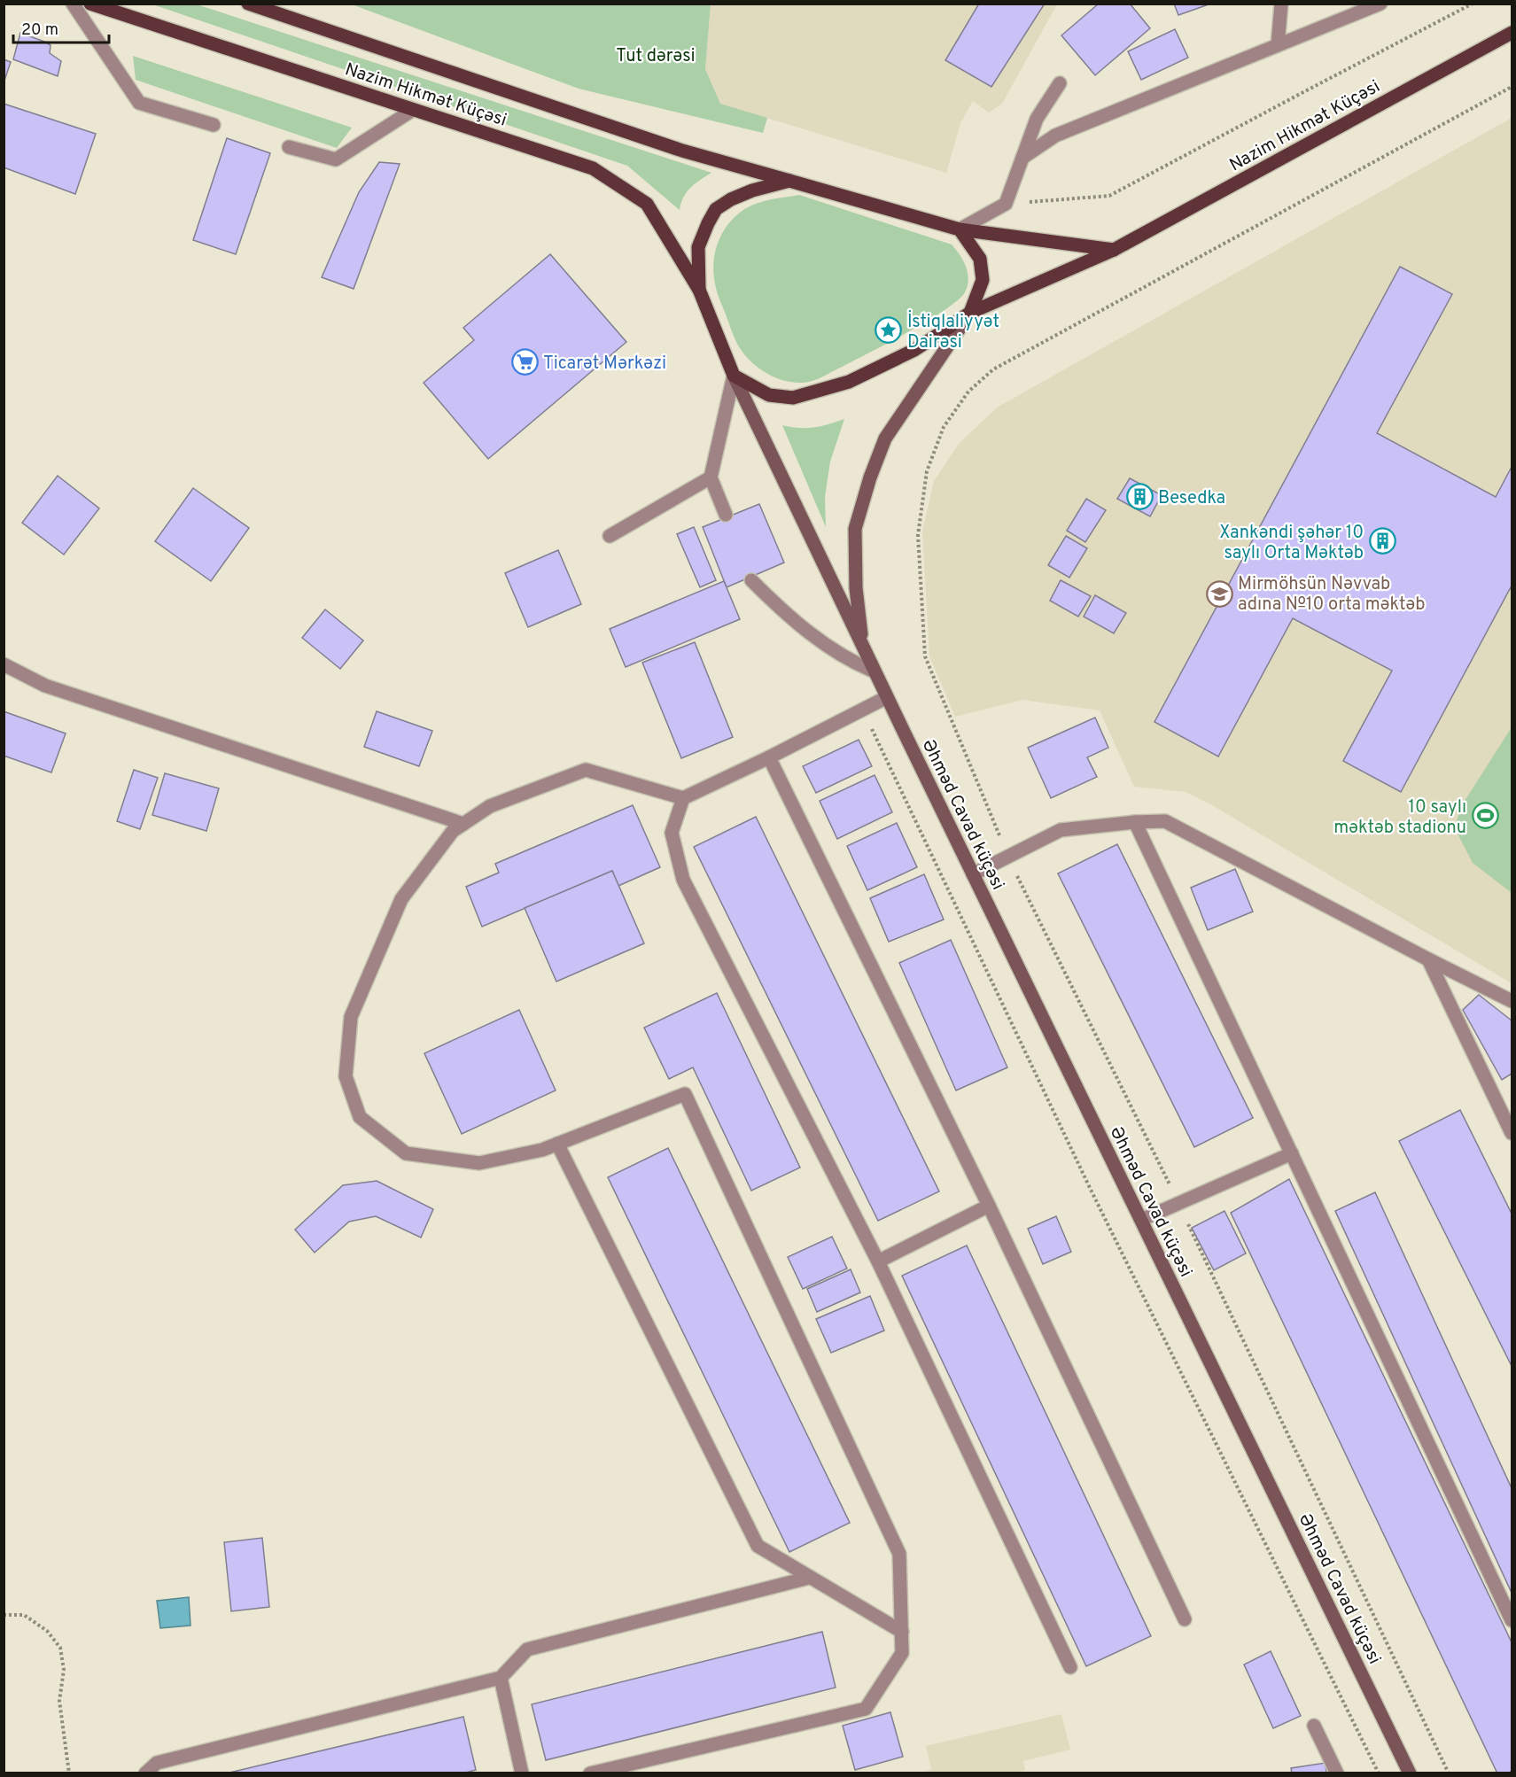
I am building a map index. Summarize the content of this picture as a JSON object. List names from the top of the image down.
{
  "streets": {
    "main road": ["Nazim Hikmət Küçəsi"],
    "street": ["Əhməd Cavad küçəsi"]
  },
  "crossings": [
    ["Nazim Hikmət Küçəsi", "Əhməd Cavad küçəsi"]
  ],
  "parks": ["Tut dərəsi"],
  "places": {
    "place": ["İstiqlaliyyət Dairəsi"],
    "supermarket": ["Ticarət Mərkəzi"],
    "building": ["Besedka", "Xankəndi şəhər 10 saylı Orta Məktəb"],
    "school or university": ["Mirmöhsün Nəvvab adına №10 orta məktəb"],
    "sports": ["10 saylı məktəb stadionu"]
  },
  "scale_bar": "20 m"
}
